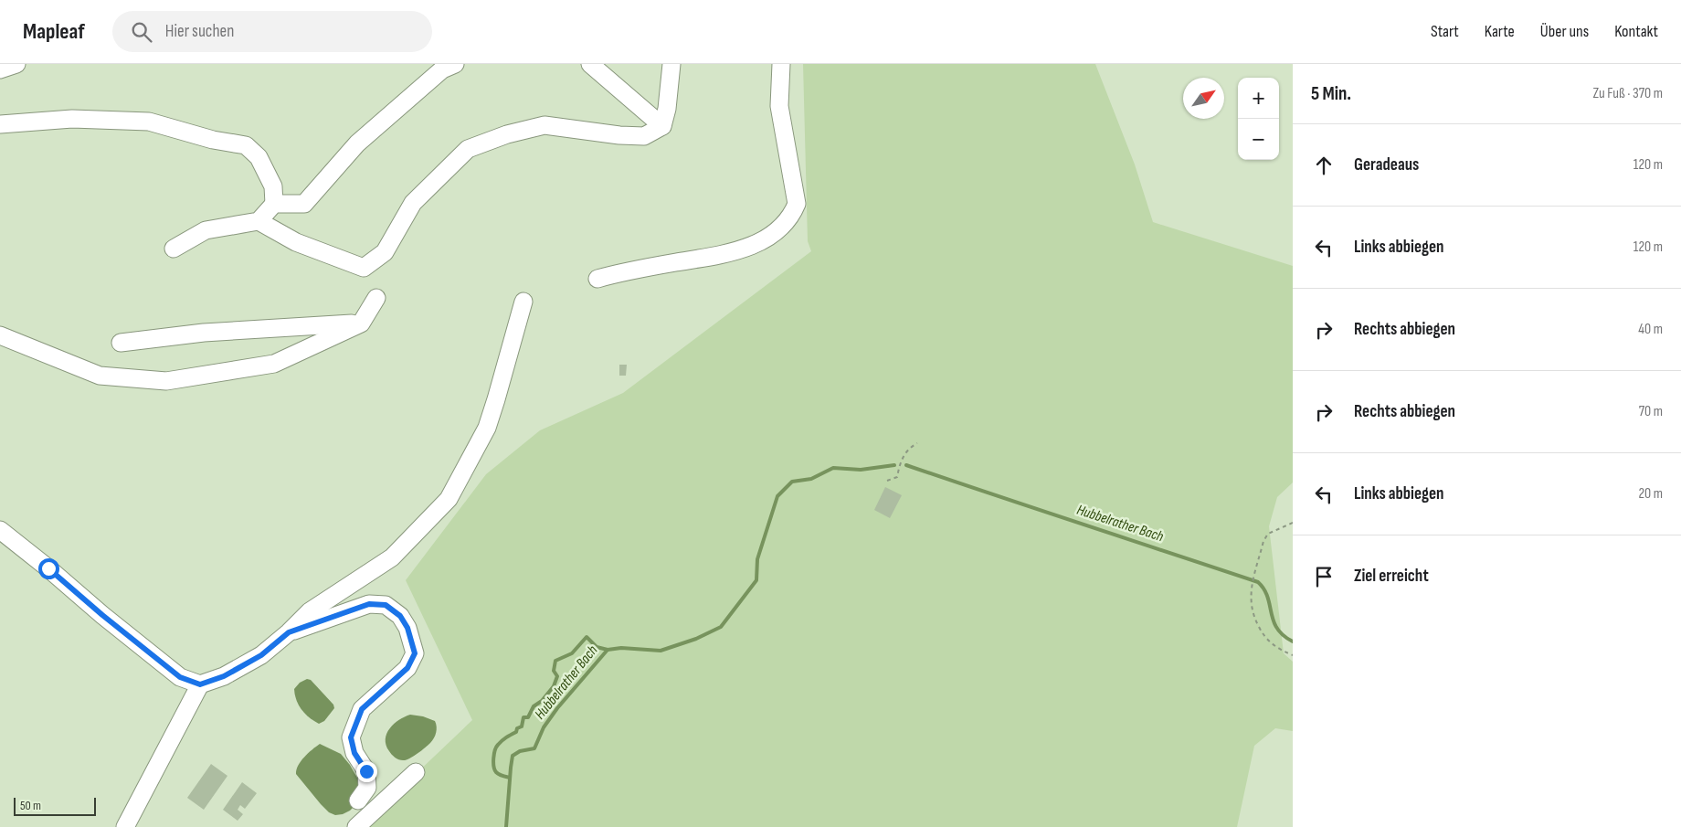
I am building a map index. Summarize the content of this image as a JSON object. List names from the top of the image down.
{
  "water": ["Hubbelrather Bach"],
  "scale_bar": "50 m",
  "north": "top right",
  "page": {
    "header": "Mapleaf",
    "search": "Hier suchen",
    "nav": [
      "Start",
      "Karte",
      "Über uns",
      "Kontakt"
    ],
    "heading": ["5 Min.", "Zu Fuß · 370 m"],
    "map_buttons": ["+", "−"],
    "list": [
      ["Geradeaus", "120 m"],
      ["Links abbiegen", "120 m"],
      ["Rechts abbiegen", "40 m"],
      ["Rechts abbiegen", "70 m"],
      ["Links abbiegen", "20 m"],
      "Ziel erreicht"
    ],
    "scale": "50 m"
  }
}
